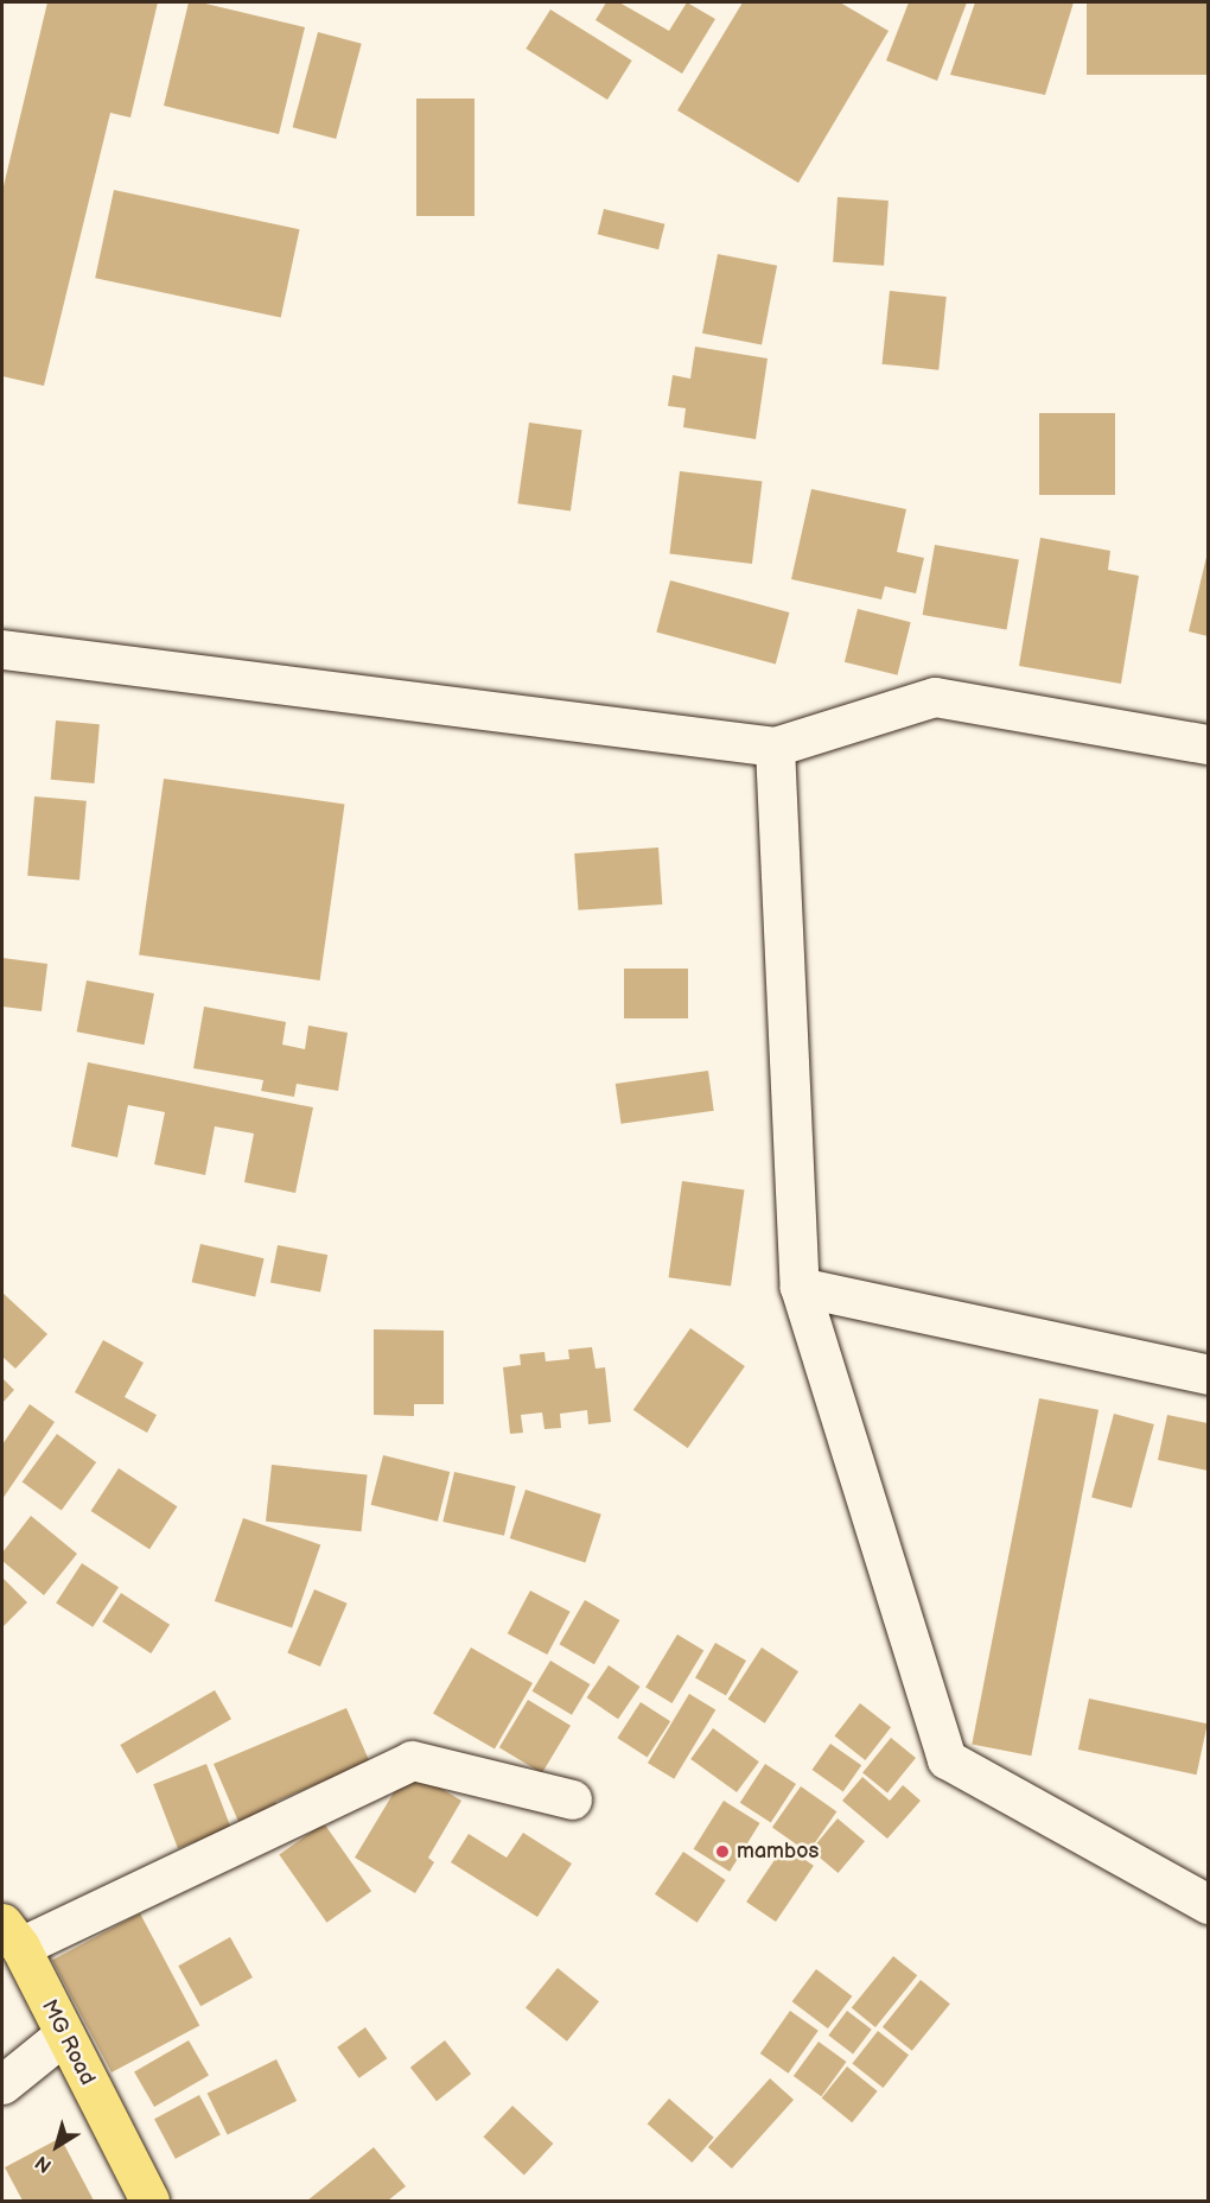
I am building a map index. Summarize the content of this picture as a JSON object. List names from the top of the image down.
{
  "streets": {
    "main road": ["MG Road"]
  },
  "places": ["mambos"],
  "north": "bottom left"
}
